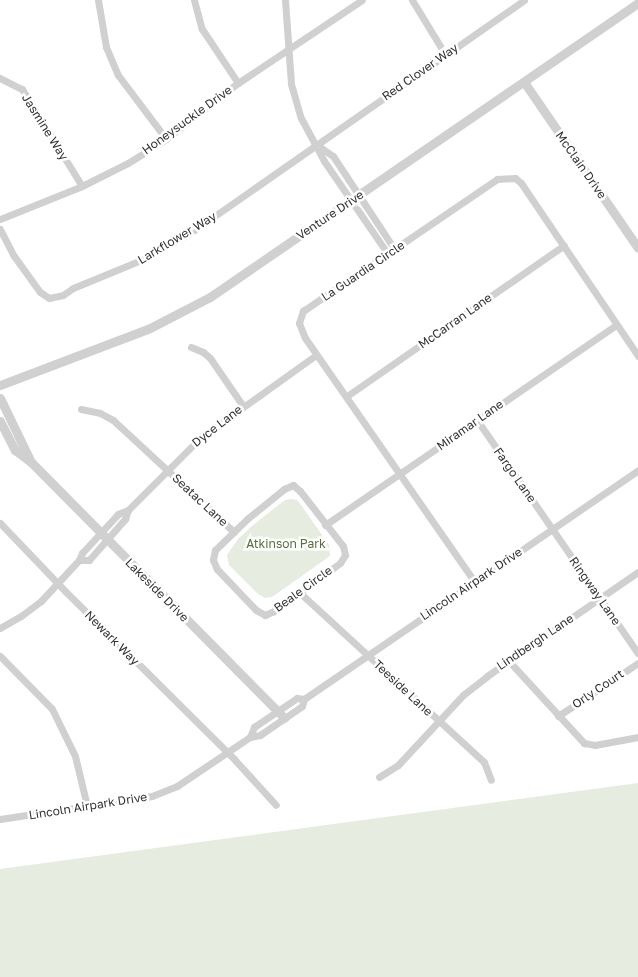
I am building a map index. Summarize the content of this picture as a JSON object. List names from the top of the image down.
{
  "streets": {
    "street": [
      "Red Clover Way",
      "Honeysuckle Drive",
      "Jasmine Way",
      "McClain Drive",
      "Venture Drive",
      "Larkflower Way",
      "La Guardia Circle",
      "McCarran Lane",
      "Miramar Lane",
      "Dyce Lane",
      "Fargo Lane",
      "Seatac Lane",
      "Lincoln Airpark Drive",
      "Beale Circle",
      "Lakeside Drive",
      "Ringway Lane",
      "Newark Way",
      "Lindbergh Lane",
      "Teeside Lane",
      "Orly Court"
    ]
  },
  "crossings": [
    ["Red Clover Way", "Larkflower Way"],
    ["Honeysuckle Drive", "Jasmine Way"],
    ["McClain Drive", "Venture Drive"],
    ["La Guardia Circle", "McCarran Lane"],
    ["La Guardia Circle", "Miramar Lane"],
    ["La Guardia Circle", "Dyce Lane"],
    ["La Guardia Circle", "Lincoln Airpark Drive"],
    ["Miramar Lane", "Fargo Lane"],
    ["Miramar Lane", "Beale Circle"],
    ["Dyce Lane", "Seatac Lane"],
    ["Dyce Lane", "Lakeside Drive"],
    ["Dyce Lane", "Newark Way"],
    ["Fargo Lane", "Lincoln Airpark Drive"],
    ["Fargo Lane", "Ringway Lane"],
    ["Seatac Lane", "Beale Circle"],
    ["Lincoln Airpark Drive", "Lakeside Drive"],
    ["Lincoln Airpark Drive", "Ringway Lane"],
    ["Lincoln Airpark Drive", "Newark Way"],
    ["Lincoln Airpark Drive", "Teeside Lane"],
    ["Beale Circle", "Teeside Lane"],
    ["Ringway Lane", "Lindbergh Lane"],
    ["Lindbergh Lane", "Teeside Lane"]
  ],
  "parks": ["Atkinson Park"]
}
